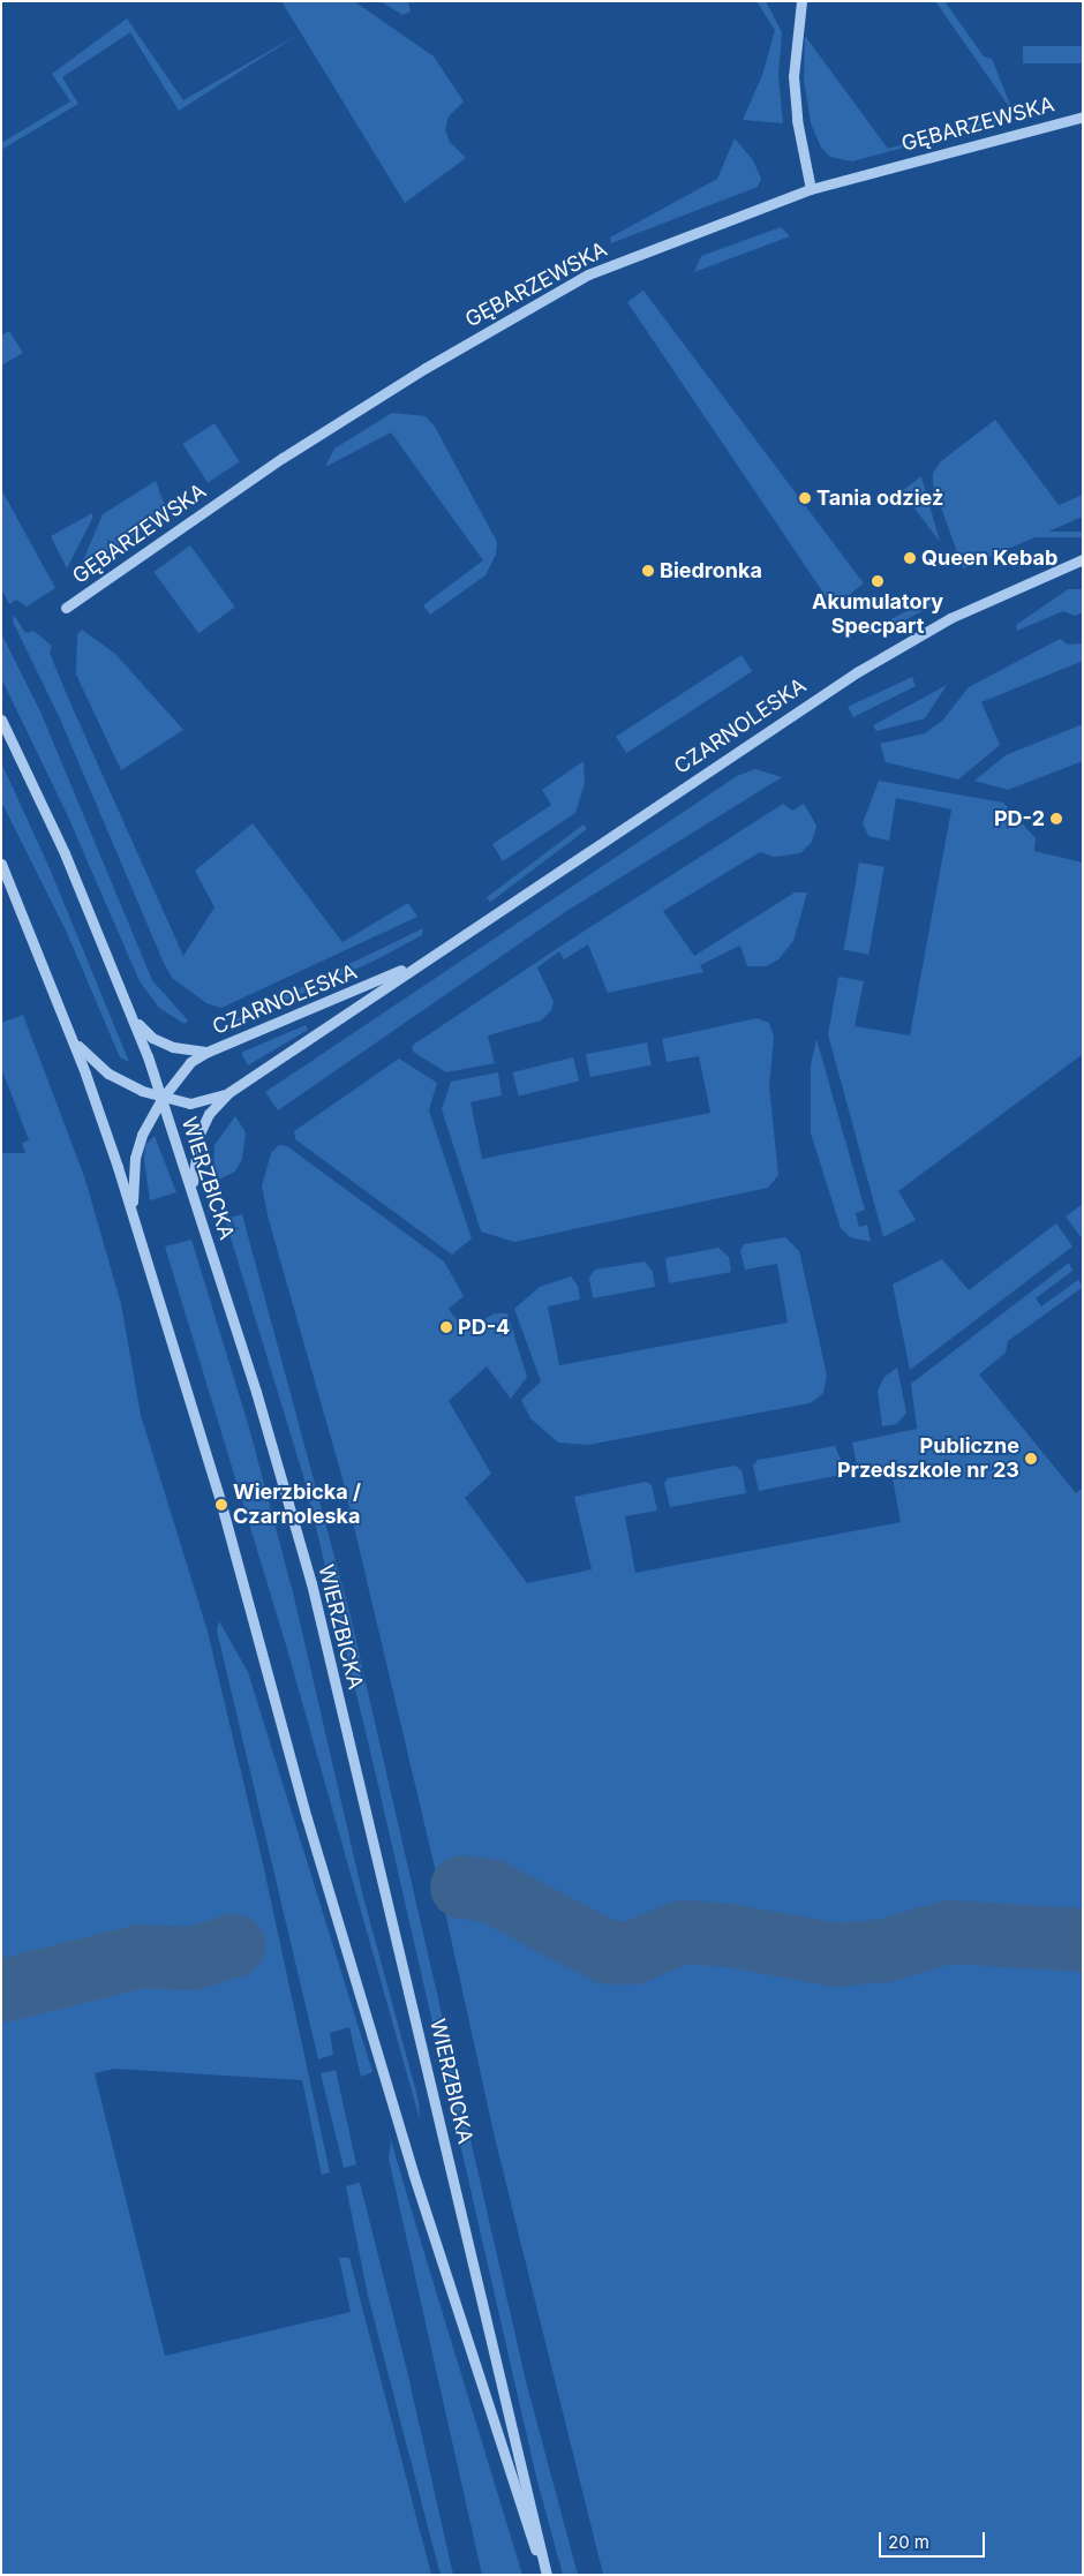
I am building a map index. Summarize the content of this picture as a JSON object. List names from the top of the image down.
{
  "streets": {
    "street": ["GĘBARZEWSKA", "CZARNOLESKA", "WIERZBICKA"]
  },
  "crossings": [
    ["CZARNOLESKA", "WIERZBICKA"]
  ],
  "places": [
    "Tania odzież",
    "Queen Kebab",
    "Biedronka",
    "Akumulatory Specpart",
    "PD-2",
    "PD-4",
    "Publiczne Przedszkole nr 23",
    "Wierzbicka / Czarnoleska"
  ],
  "scale_bar": "20 m"
}
